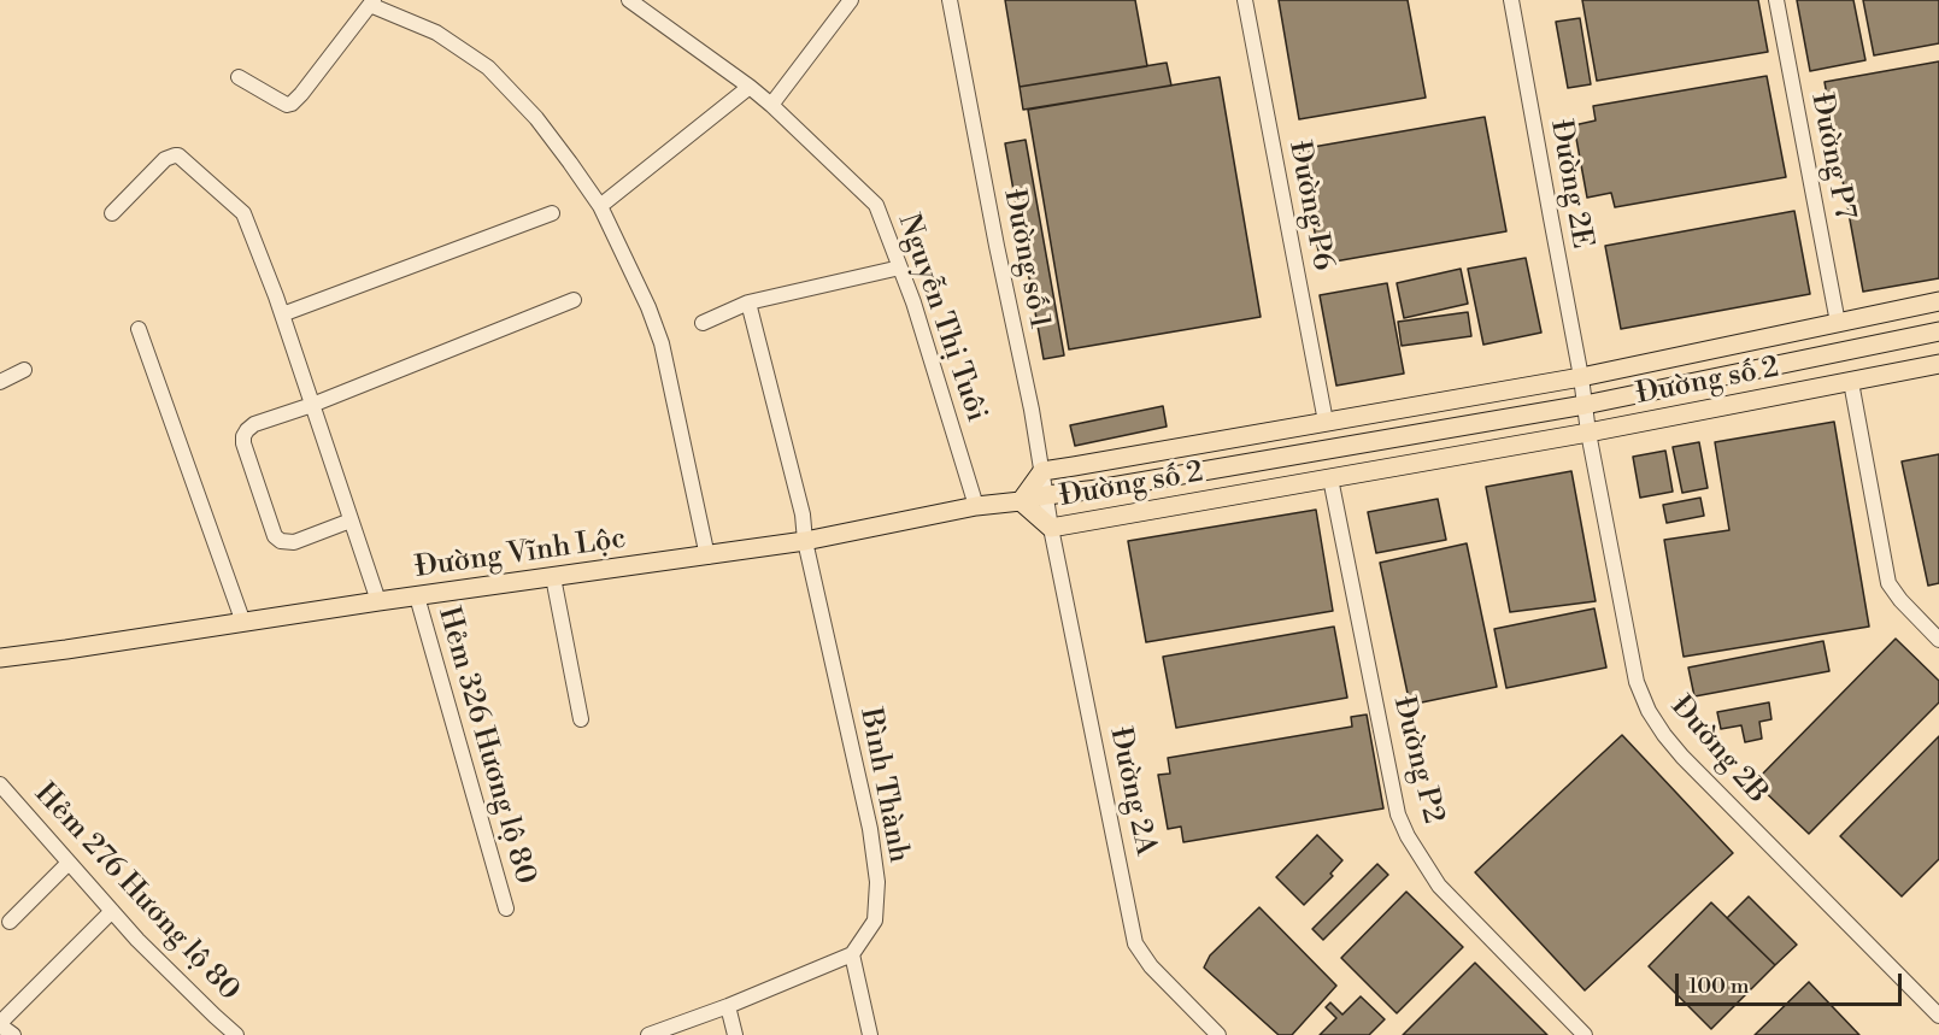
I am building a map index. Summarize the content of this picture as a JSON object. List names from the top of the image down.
{
  "streets": {
    "main road": ["Đường số 2", "Đường Vĩnh Lộc"],
    "street": [
      "Đường P7",
      "Đường 2E",
      "Đường P6",
      "Đường số 1",
      "Nguyễn Thị Tuôi",
      "Hẻm 326 Hương lộ 80",
      "Đường 2B",
      "Đường P2",
      "Bình Thành",
      "Đường 2A",
      "Hẻm 276 Hương lộ 80"
    ]
  },
  "crossings": [
    ["Đường P7", "Đường số 2"],
    ["Đường 2E", "Đường số 2"],
    ["Đường 2E", "Đường 2B"],
    ["Đường P6", "Đường số 2"],
    ["Đường số 1", "Đường số 2"],
    ["Đường số 1", "Đường Vĩnh Lộc"],
    ["Đường số 1", "Đường 2A"],
    ["Nguyễn Thị Tuôi", "Đường Vĩnh Lộc"],
    ["Đường số 2", "Đường Vĩnh Lộc"],
    ["Đường số 2", "Đường 2B"],
    ["Đường số 2", "Đường P2"],
    ["Đường số 2", "Đường 2A"],
    ["Đường Vĩnh Lộc", "Hẻm 326 Hương lộ 80"],
    ["Đường Vĩnh Lộc", "Bình Thành"]
  ],
  "scale_bar": "100 m"
}
